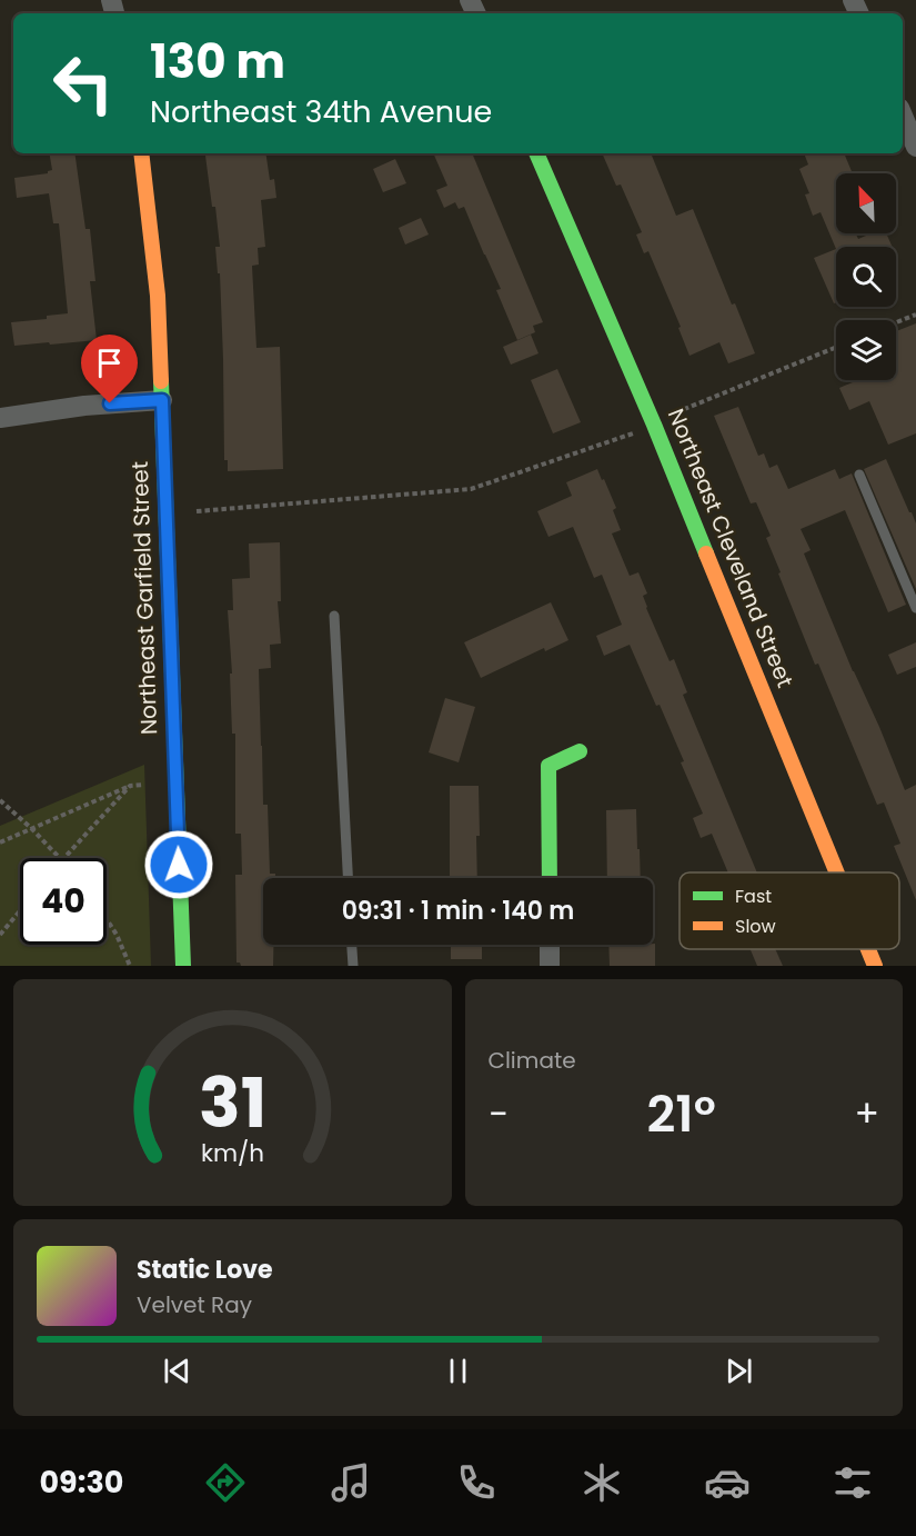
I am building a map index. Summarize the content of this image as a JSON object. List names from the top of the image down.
{
  "streets": {
    "street": ["Northeast Cleveland Street", "Northeast Garfield Street"]
  },
  "legend": ["Fast", "Slow"],
  "north": "top left",
  "page": {
    "turn": ["130 m", "Northeast 34th Avenue"],
    "limit": "40",
    "trip": "09:31 · 1 min · 140 m",
    "tile": "Climate",
    "heat": ["−", "21°", "+"],
    "song": ["Static Love", "Velvet Ray"],
    "tabs": "09:30",
    "gauge": ["31", "km/h"]
  }
}
